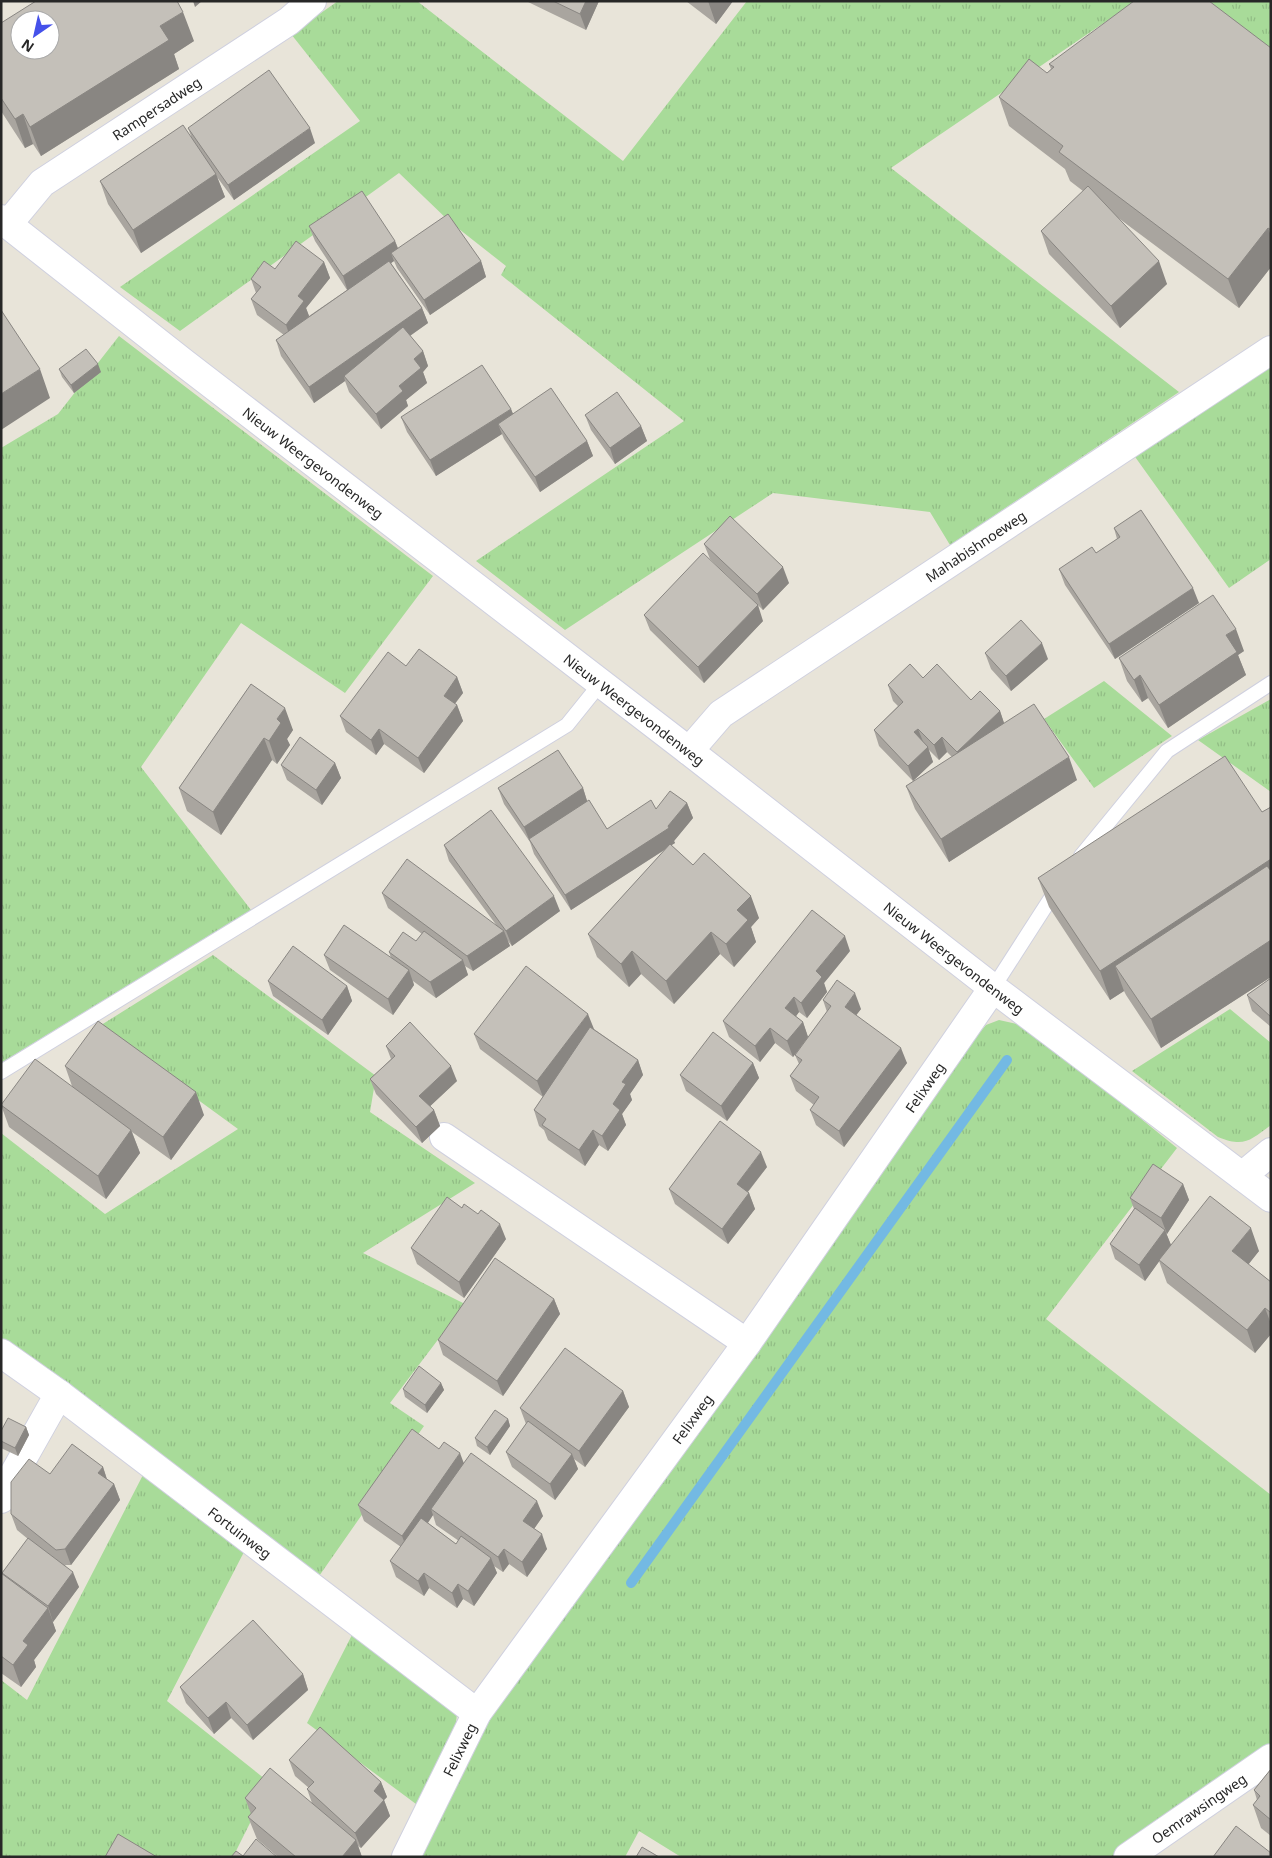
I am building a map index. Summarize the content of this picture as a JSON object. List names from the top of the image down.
{
  "streets": {
    "street": [
      "Rampersadweg",
      "Nieuw Weergevondenweg",
      "Mahabishnoeweg",
      "Felixweg",
      "Fortuinweg",
      "Oemrawsingweg"
    ]
  },
  "crossings": [
    ["Rampersadweg", "Nieuw Weergevondenweg"],
    ["Nieuw Weergevondenweg", "Mahabishnoeweg"],
    ["Nieuw Weergevondenweg", "Felixweg"],
    ["Felixweg", "Fortuinweg"]
  ],
  "north": "bottom left"
}
